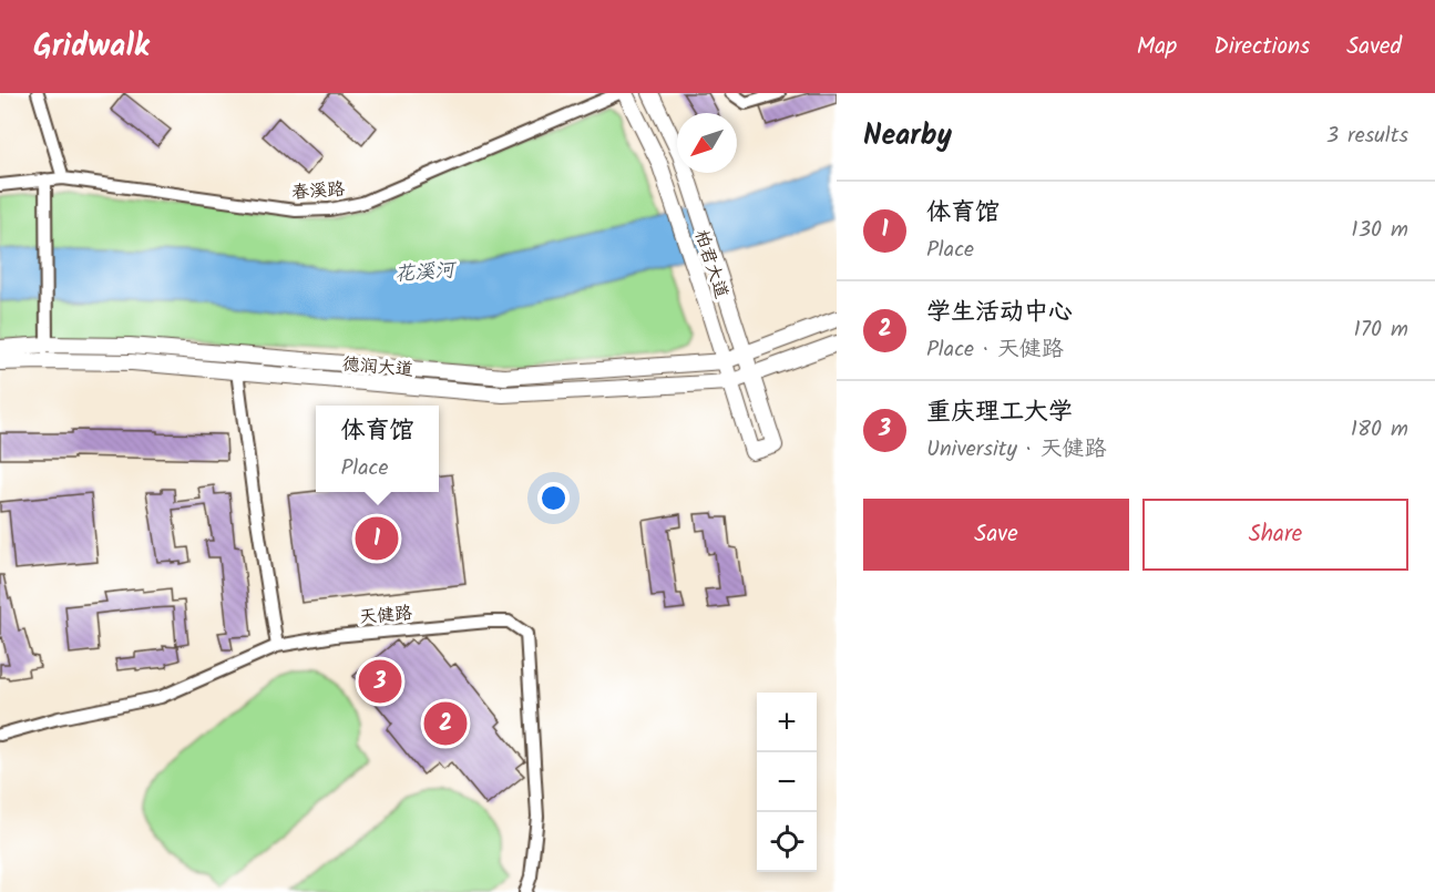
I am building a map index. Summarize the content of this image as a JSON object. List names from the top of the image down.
{
  "streets": {
    "main road": ["柏君大道", "德润大道"],
    "street": ["春溪路", "天健路"]
  },
  "crossings": [
    ["柏君大道", "德润大道"]
  ],
  "water": ["花溪河"],
  "north": "bottom left",
  "page": {
    "header": "Gridwalk",
    "nav": ["Map", "Directions", "Saved"],
    "heading": ["Nearby", "3 results"],
    "list": [
      {
        "mark": "1",
        "name": "体育馆",
        "note": "Place",
        "value": "130 m"
      },
      {
        "mark": "2",
        "name": "学生活动中心",
        "note": "Place · 天健路",
        "value": "170 m"
      },
      {
        "mark": "3",
        "name": "重庆理工大学",
        "note": "University · 天健路",
        "value": "180 m"
      }
    ],
    "popup": ["体育馆", "Place"],
    "buttons": ["Save", "Share"],
    "pins": ["1", "3", "2"],
    "map_buttons": ["+", "−"]
  }
}
